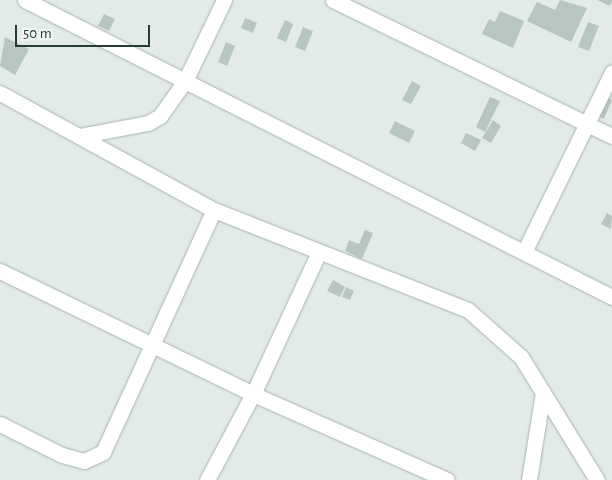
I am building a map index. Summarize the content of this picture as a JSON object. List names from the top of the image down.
{
  "scale_bar": "50 m"
}
